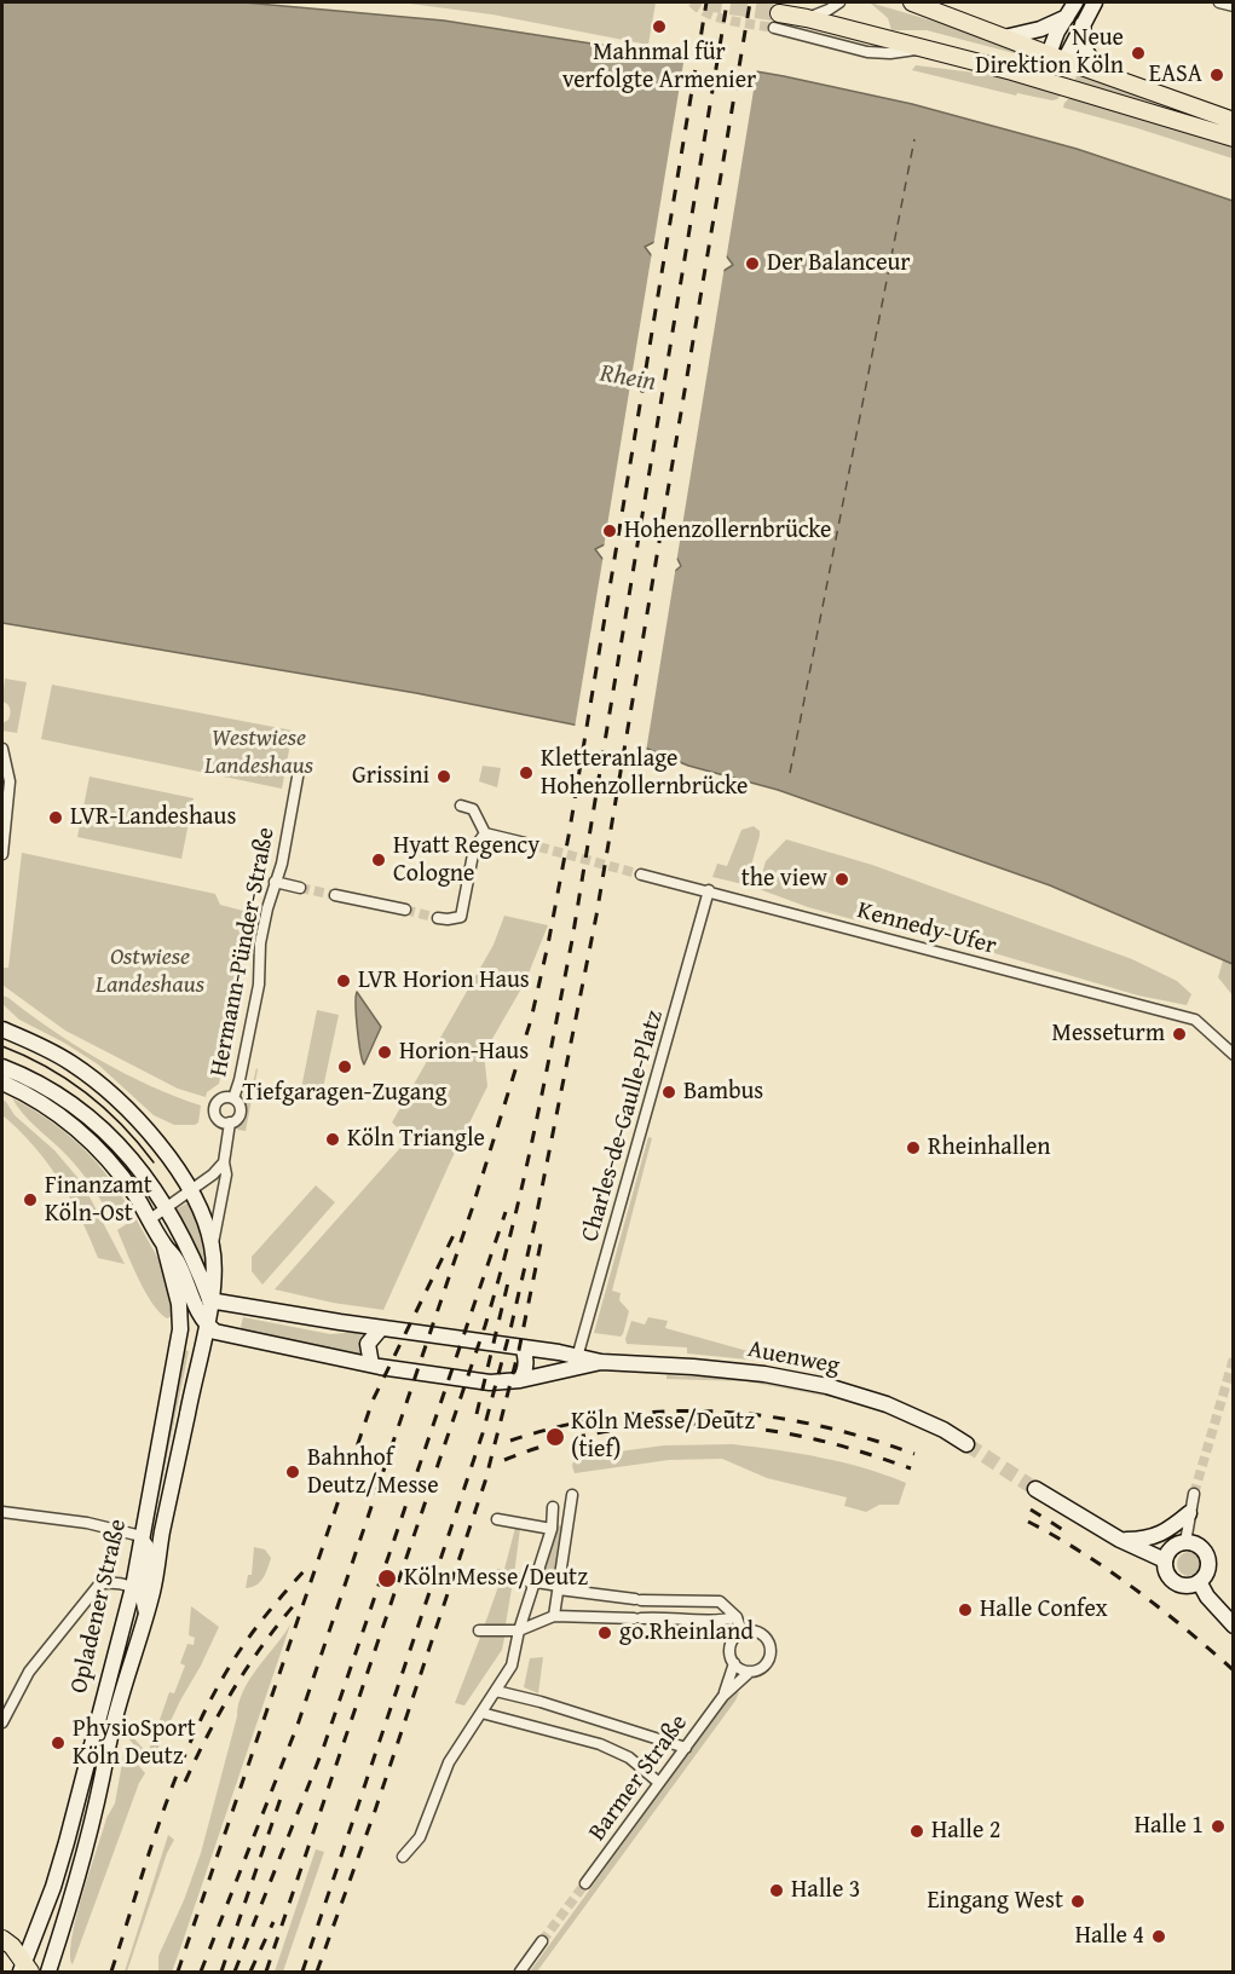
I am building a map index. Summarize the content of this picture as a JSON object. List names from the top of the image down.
{
  "streets": {
    "main road": ["Auenweg", "Opladener Straße"],
    "street": [
      "Kennedy-Ufer",
      "Hermann-Pünder-Straße",
      "Charles-de-Gaulle-Platz",
      "Barmer Straße"
    ]
  },
  "crossings": [
    ["Kennedy-Ufer", "Charles-de-Gaulle-Platz"],
    ["Charles-de-Gaulle-Platz", "Auenweg"],
    ["Auenweg", "Opladener Straße"]
  ],
  "water": ["Rhein"],
  "parks": ["Westwiese Landeshaus", "Ostwiese Landeshaus"],
  "places": [
    "Mahnmal für verfolgte Armenier",
    "Neue Direktion Köln",
    "EASA",
    "Der Balanceur",
    "Hohenzollernbrücke",
    "Kletteranlage Hohenzollernbrücke",
    "Grissini",
    "LVR-Landeshaus",
    "Hyatt Regency Cologne",
    "the view",
    "LVR Horion Haus",
    "Messeturm",
    "Horion-Haus",
    "Tiefgaragen-Zugang",
    "Bambus",
    "Köln Triangle",
    "Rheinhallen",
    "Finanzamt Köln-Ost",
    "Köln Messe/Deutz (tief)",
    "Bahnhof Deutz/Messe",
    "Köln Messe/Deutz",
    "Halle Confex",
    "go.Rheinland",
    "PhysioSport Köln Deutz",
    "Halle 1",
    "Halle 2",
    "Halle 3",
    "Eingang West",
    "Halle 4"
  ]
}
